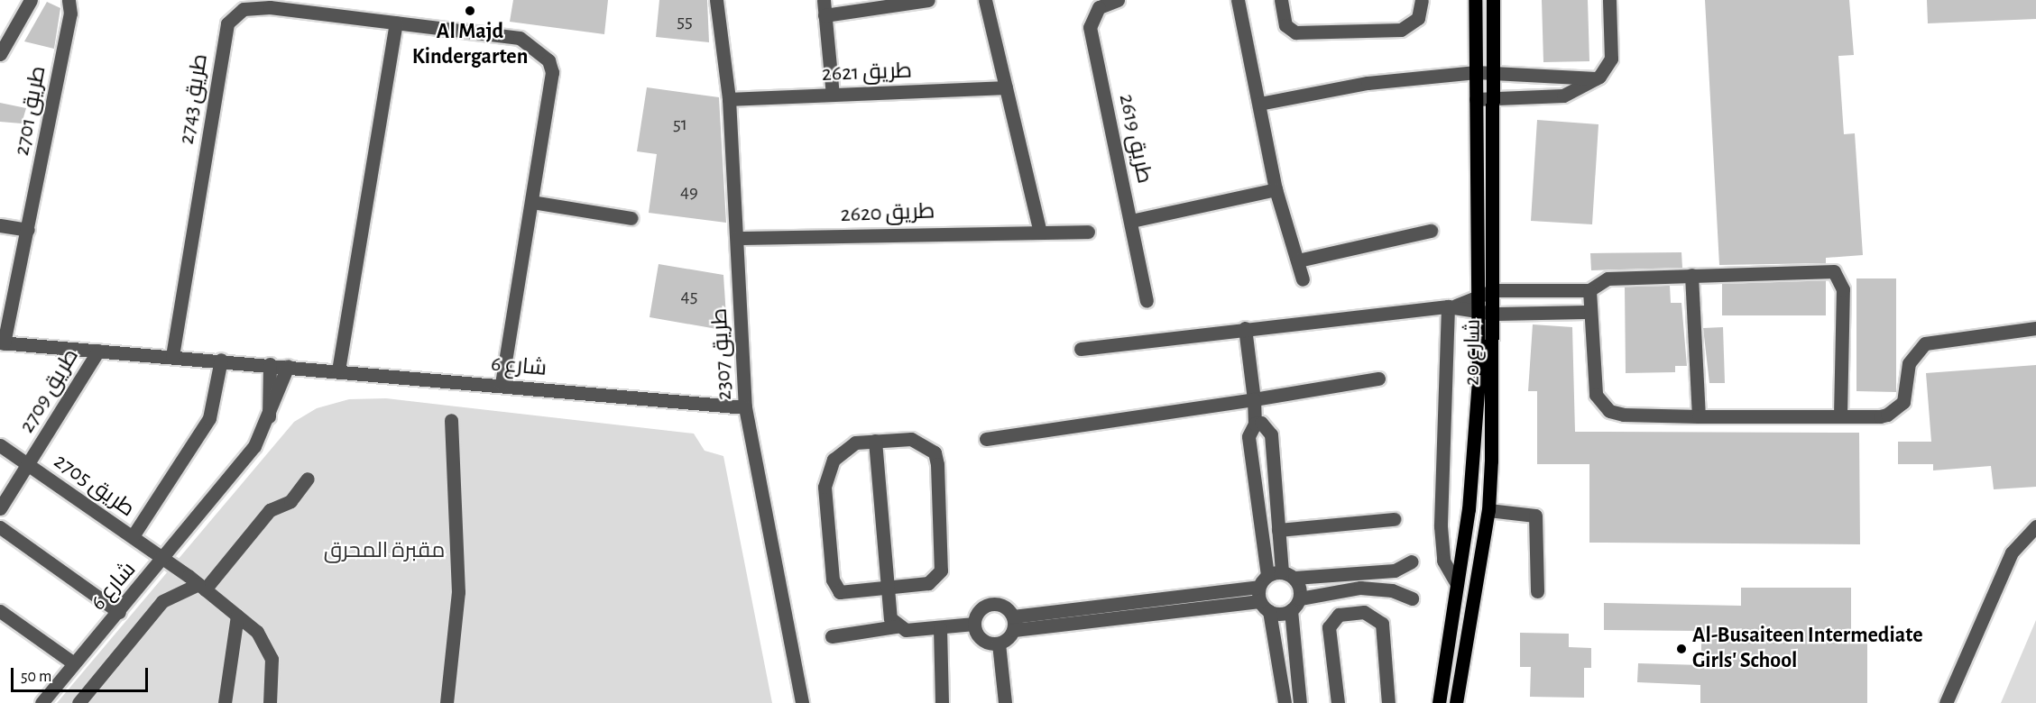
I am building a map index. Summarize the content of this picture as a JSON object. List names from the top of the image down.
{
  "streets": {
    "main road": ["شارع 20"],
    "street": [
      "طريق 2621",
      "طريق 2743",
      "طريق 2701",
      "طريق 2619",
      "طريق 2620",
      "طريق 2307",
      "شارع 6",
      "طريق 2709",
      "طريق 2705"
    ]
  },
  "crossings": [
    ["طريق 2621", "طريق 2307"],
    ["طريق 2743", "شارع 6"],
    ["طريق 2701", "شارع 6"],
    ["طريق 2620", "طريق 2307"],
    ["طريق 2307", "شارع 6"],
    ["شارع 6", "طريق 2709"],
    ["شارع 6", "طريق 2705"],
    ["طريق 2709", "طريق 2705"]
  ],
  "parks": ["مقبرة المحرق"],
  "places": ["Al Majd Kindergarten", "Al-Busaiteen Intermediate Girls' School"],
  "house_numbers": [
    "55",
    "51",
    "49",
    "45"
  ],
  "scale_bar": "50 m"
}
